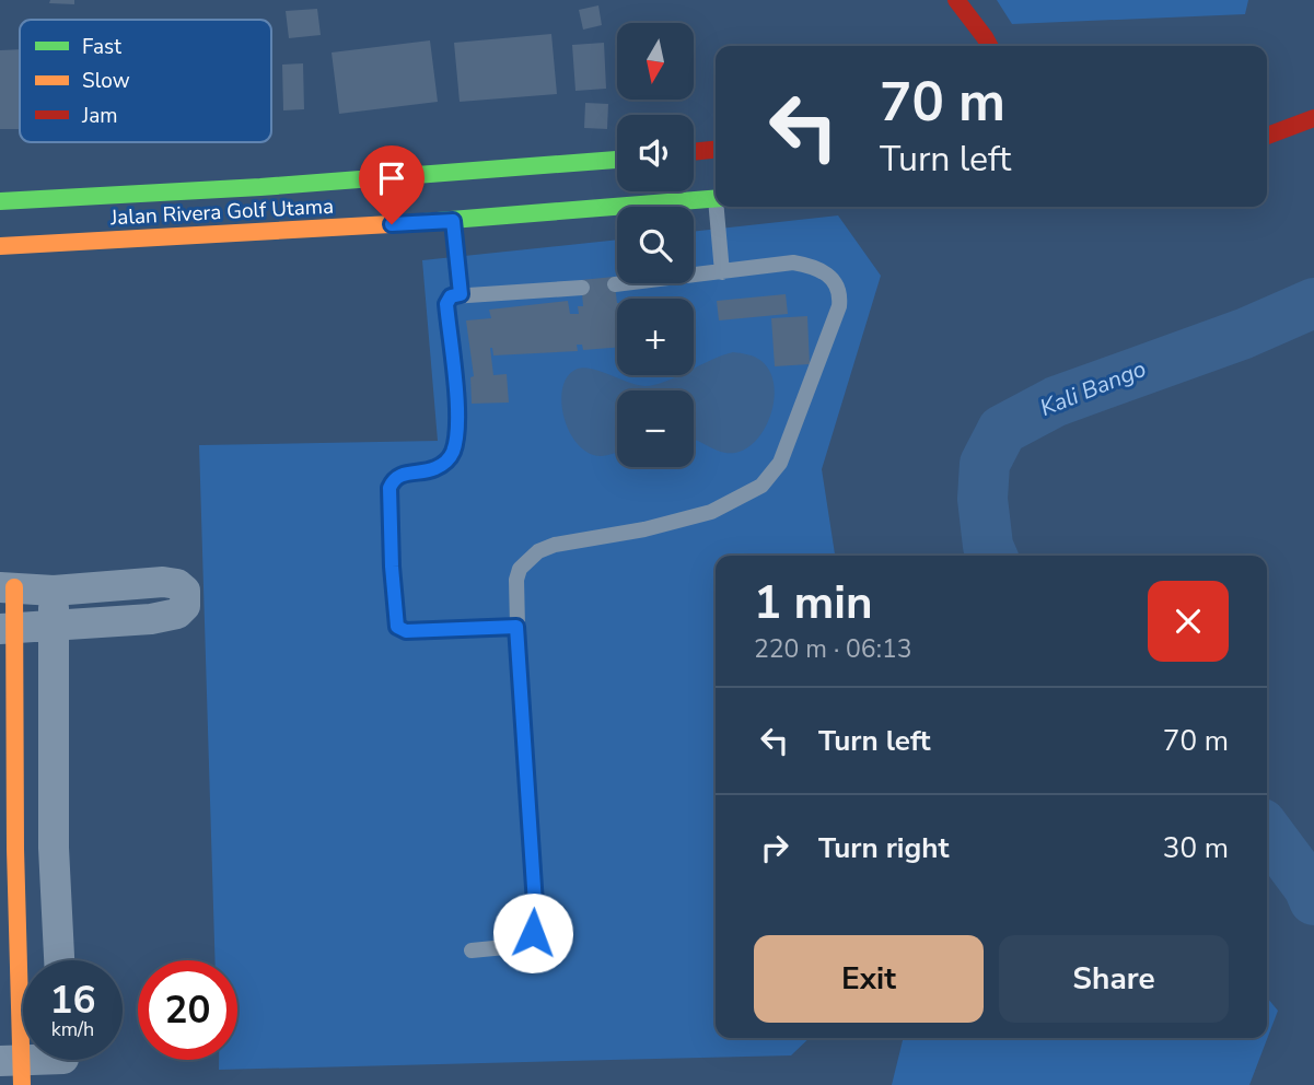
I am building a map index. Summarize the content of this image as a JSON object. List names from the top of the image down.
{
  "streets": {
    "street": ["Jalan Rivera Golf Utama"]
  },
  "water": ["Kali Bango"],
  "legend": ["Fast", "Slow", "Jam"],
  "north": "bottom",
  "page": {
    "map_buttons": ["+", "−"],
    "turn": ["70 m", "Turn left"],
    "heading": ["1 min", "220 m · 06:13"],
    "list": [
      {
        "name": "Turn left",
        "value": "70 m"
      },
      {
        "name": "Turn right",
        "value": "30 m"
      }
    ],
    "buttons": ["Exit", "Share"],
    "speed": "16 km/h",
    "limit": "20"
  }
}
